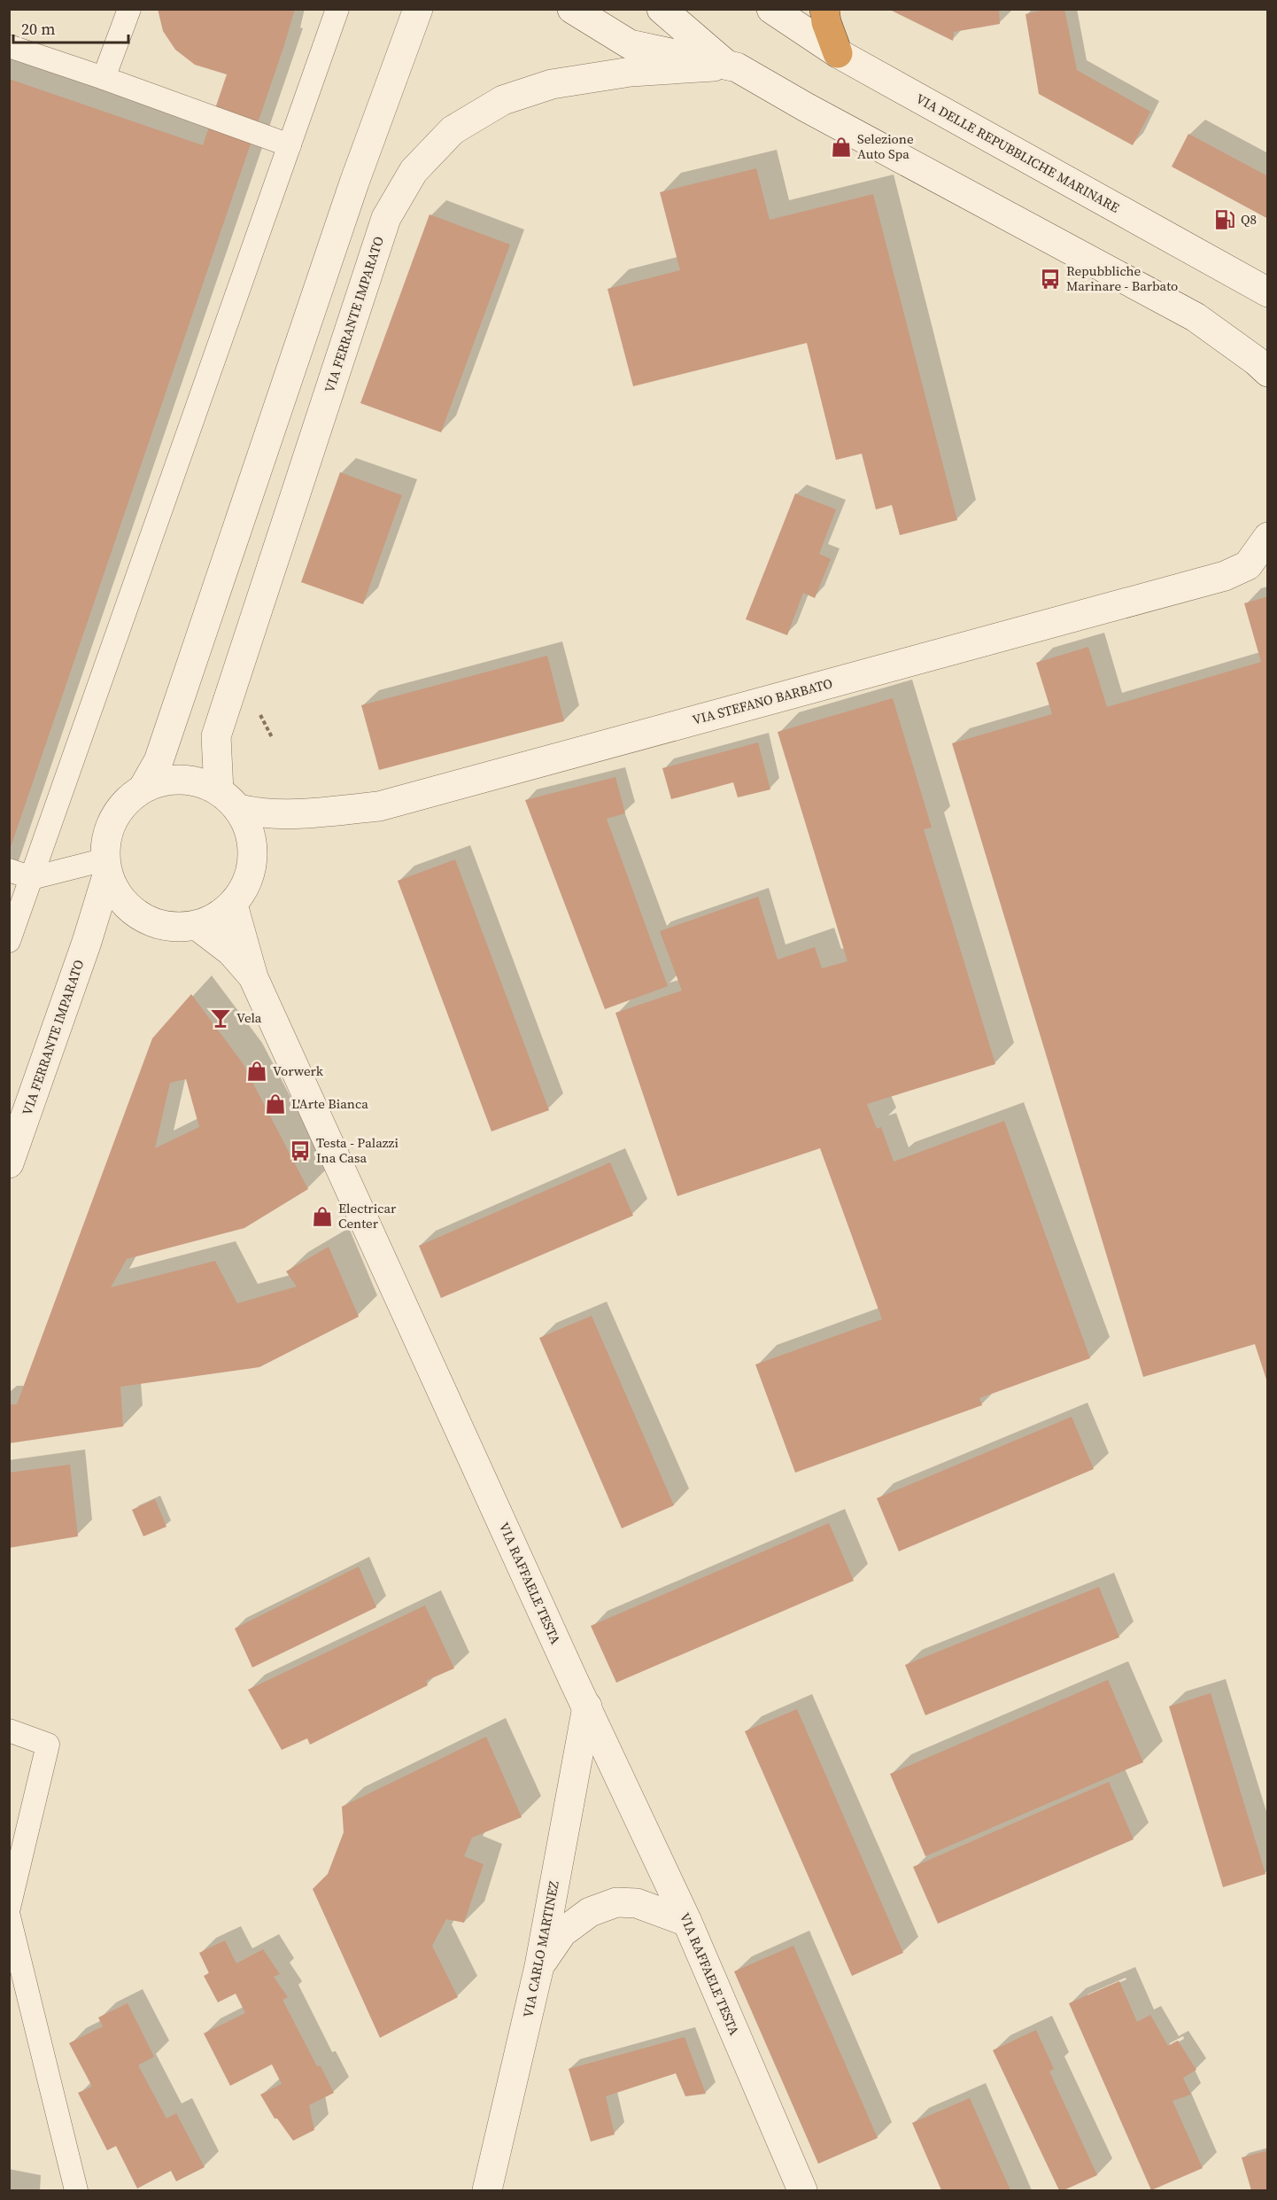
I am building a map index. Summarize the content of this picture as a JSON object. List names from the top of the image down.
{
  "streets": {
    "street": [
      "VIA DELLE REPUBBLICHE MARINARE",
      "VIA FERRANTE IMPARATO",
      "VIA STEFANO BARBATO",
      "VIA RAFFAELE TESTA",
      "VIA CARLO MARTINEZ"
    ]
  },
  "crossings": [
    ["VIA FERRANTE IMPARATO", "VIA STEFANO BARBATO"],
    ["VIA FERRANTE IMPARATO", "VIA RAFFAELE TESTA"],
    ["VIA STEFANO BARBATO", "VIA RAFFAELE TESTA"],
    ["VIA RAFFAELE TESTA", "VIA CARLO MARTINEZ"]
  ],
  "places": {
    "shop": [
      "Selezione Auto Spa",
      "Vorwerk",
      "L'Arte Bianca",
      "Electricar Center"
    ],
    "fuel station": ["Q8"],
    "bus stop": ["Repubbliche Marinare - Barbato", "Testa - Palazzi Ina Casa"],
    "bar": ["Vela"]
  },
  "scale_bar": "20 m"
}
